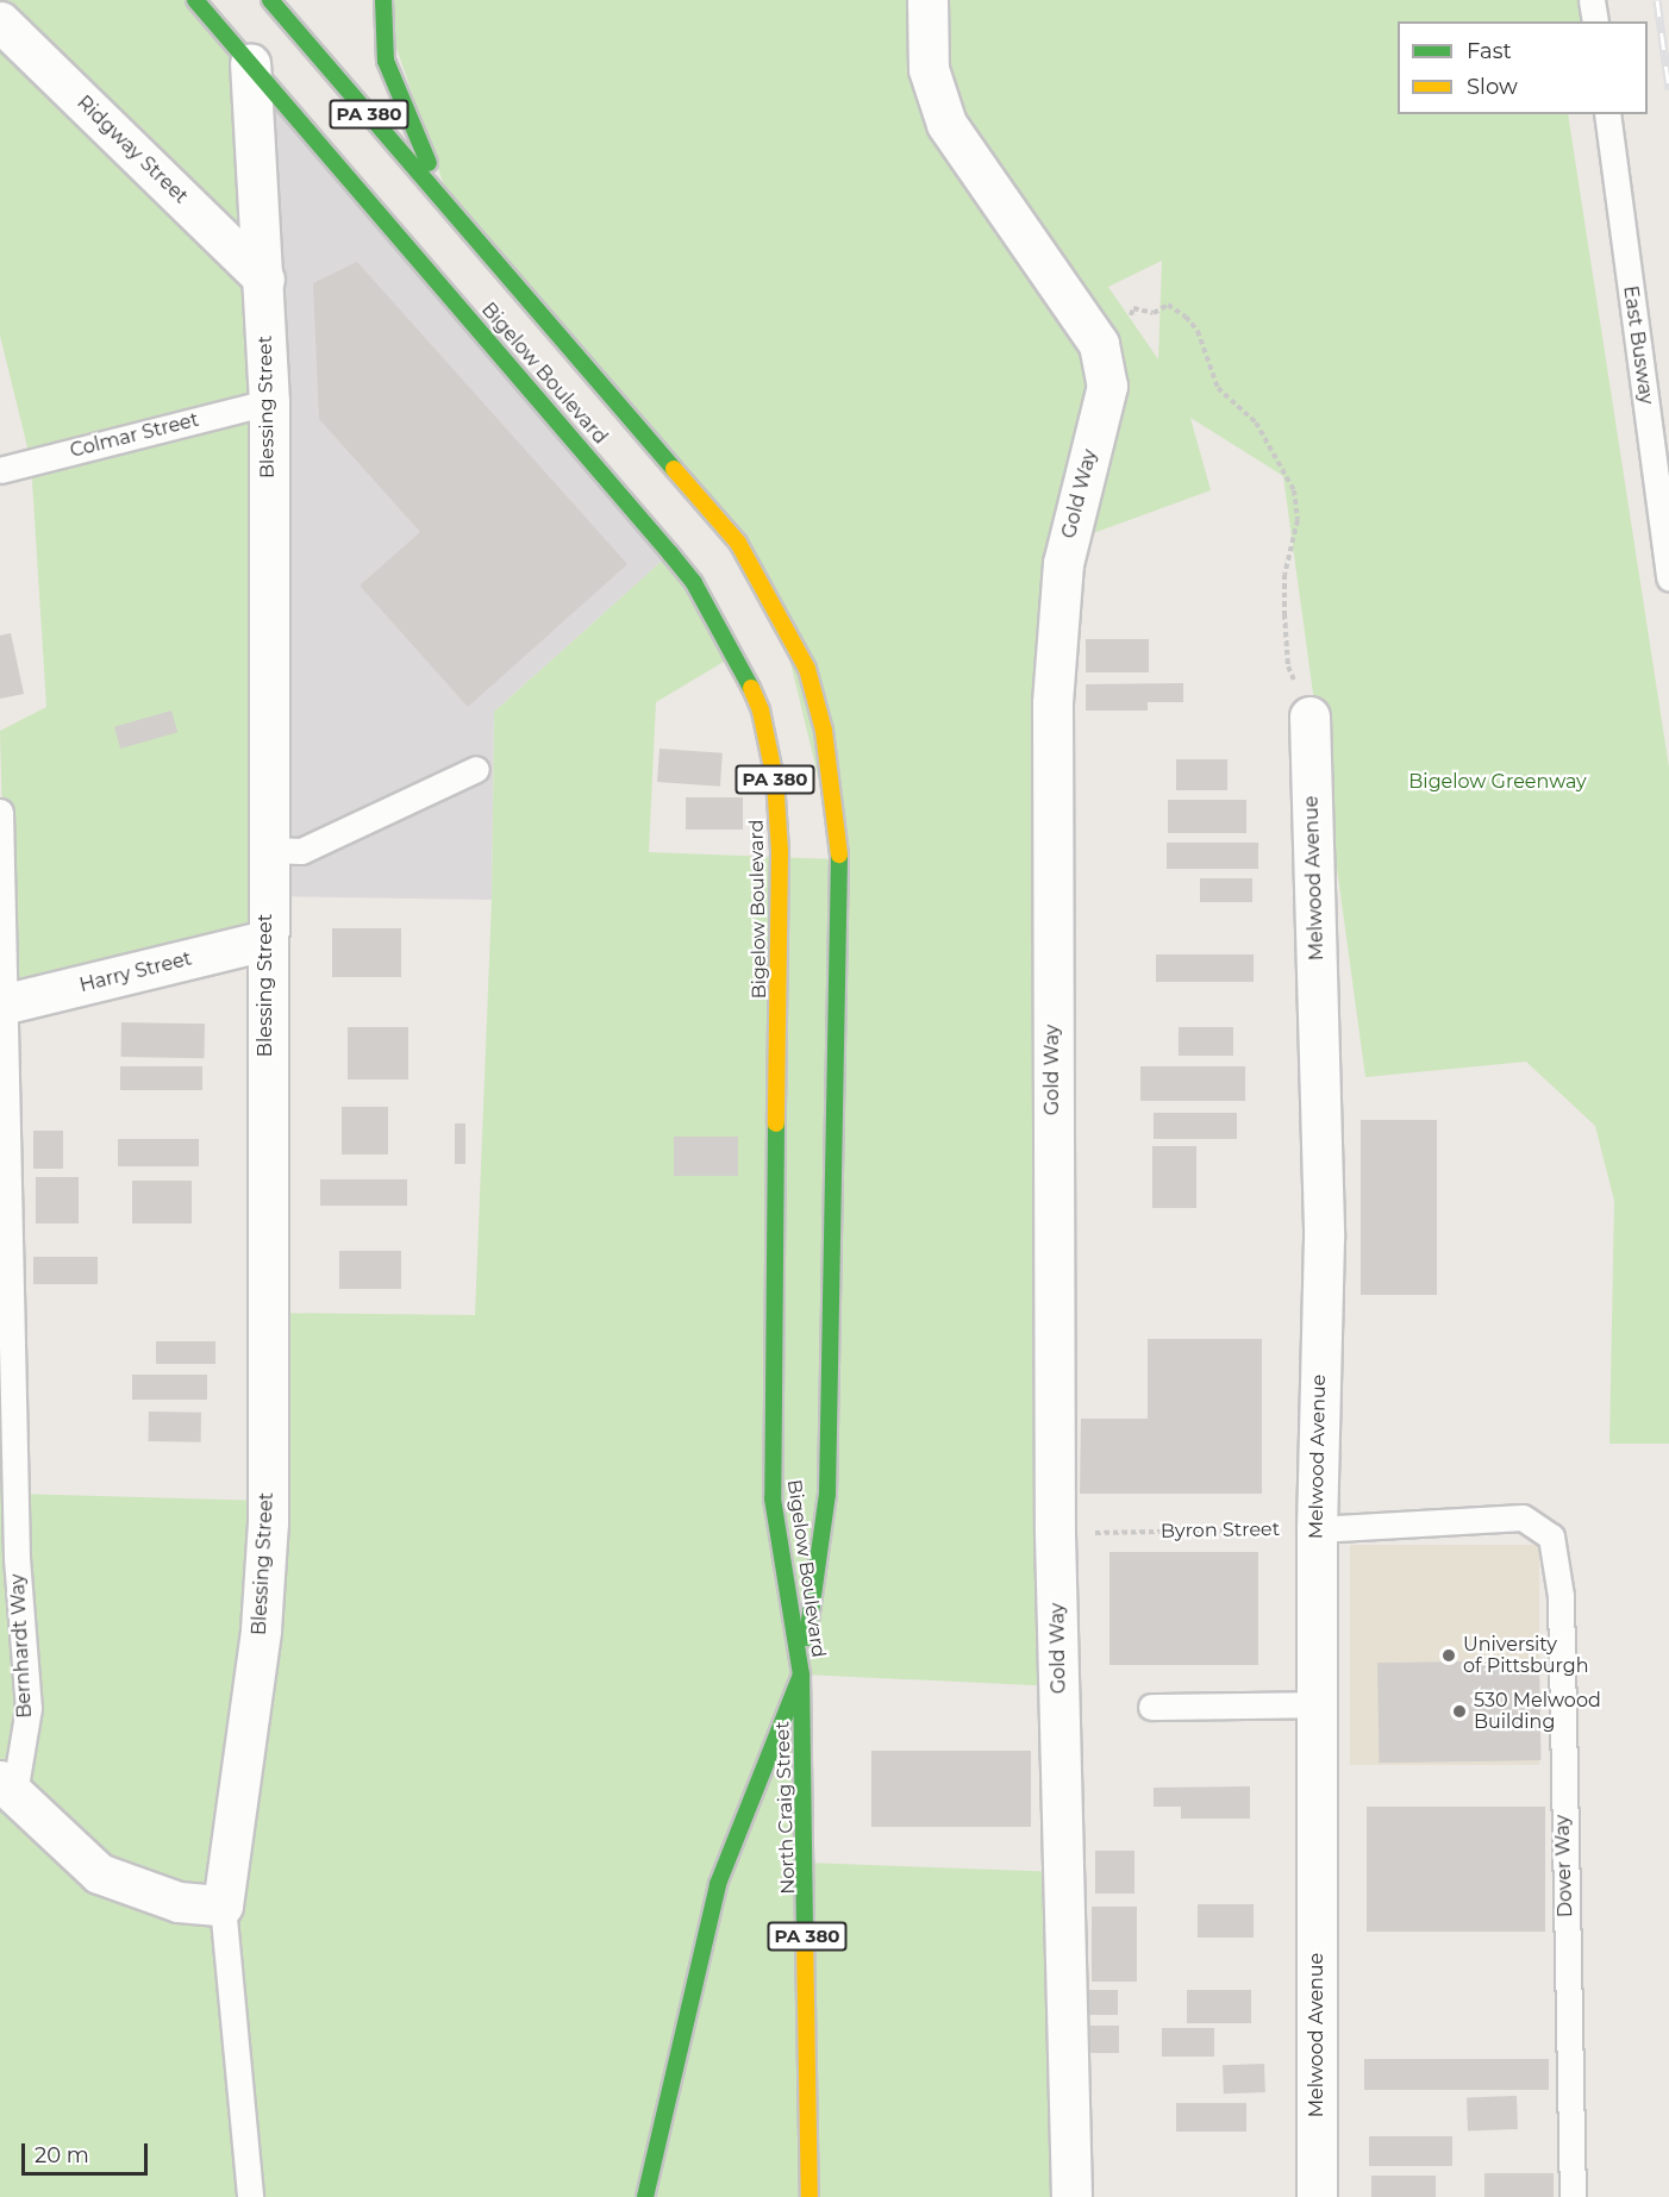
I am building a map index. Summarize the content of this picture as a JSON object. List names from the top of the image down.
{
  "streets": {
    "main road": ["PA 380", "Bigelow Boulevard", "North Craig Street"],
    "street": [
      "Ridgway Street",
      "Blessing Street",
      "Gold Way",
      "Melwood Avenue",
      "Harry Street"
    ],
    "lane": [
      "East Busway",
      "Colmar Street",
      "Bernhardt Way",
      "Dover Way"
    ],
    "path": ["Byron Street"]
  },
  "crossings": [
    ["Ridgway Street", "Blessing Street"],
    ["Bigelow Boulevard", "Blessing Street"],
    ["Bigelow Boulevard", "North Craig Street"],
    ["Blessing Street", "Colmar Street"],
    ["Blessing Street", "Harry Street"],
    ["Gold Way", "Byron Street"],
    ["Melwood Avenue", "Byron Street"],
    ["Melwood Avenue", "Dover Way"],
    ["Harry Street", "Bernhardt Way"],
    ["Byron Street", "Dover Way"]
  ],
  "parks": ["Bigelow Greenway"],
  "places": ["University of Pittsburgh", "530 Melwood Building"],
  "legend": ["Fast", "Slow"],
  "scale_bar": "20 m"
}
